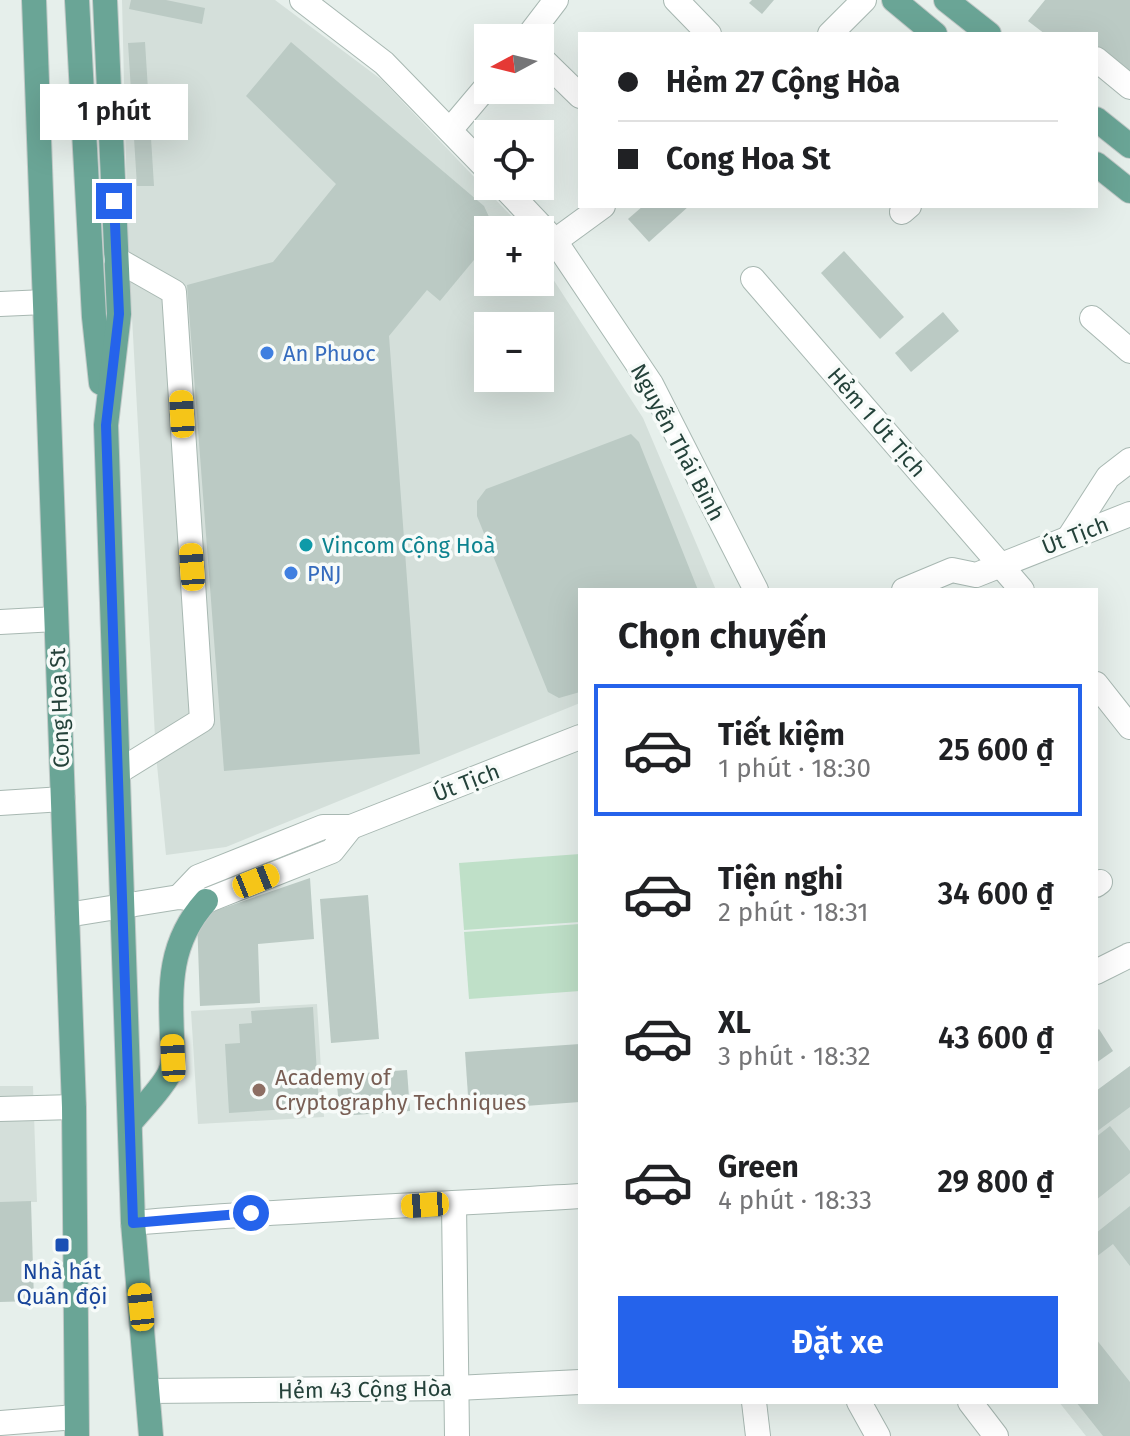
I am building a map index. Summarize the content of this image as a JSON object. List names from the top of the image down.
{
  "streets": {
    "main road": ["Cong Hoa St"],
    "street": [
      "Hẻm 1 Út Tịch",
      "Nguyễn Thái Bình",
      "Út Tịch",
      "Hẻm 43 Cộng Hòa"
    ]
  },
  "crossings": [
    ["Hẻm 1 Út Tịch", "Út Tịch"],
    ["Út Tịch", "Cong Hoa St"]
  ],
  "places": {
    "other": [
      "An Phuoc",
      "Vincom Cộng Hoà",
      "PNJ",
      "Academy of Cryptography Techniques"
    ],
    "transit": ["Nhà hát Quân đội"]
  },
  "north": "left",
  "page": {
    "map_buttons": ["+", "−"],
    "banner": ["Hẻm 27 Cộng Hòa", "Cong Hoa St"],
    "bubble": "1 phút",
    "heading": "Chọn chuyến",
    "list": [
      {
        "name": "Tiết kiệm",
        "note": "1 phút · 18:30",
        "value": "25 600 ₫"
      },
      {
        "name": "Tiện nghi",
        "note": "2 phút · 18:31",
        "value": "34 600 ₫"
      },
      {
        "name": "XL",
        "note": "3 phút · 18:32",
        "value": "43 600 ₫"
      },
      {
        "name": "Green",
        "note": "4 phút · 18:33",
        "value": "29 800 ₫"
      }
    ],
    "buttons": "Đặt xe"
  }
}
